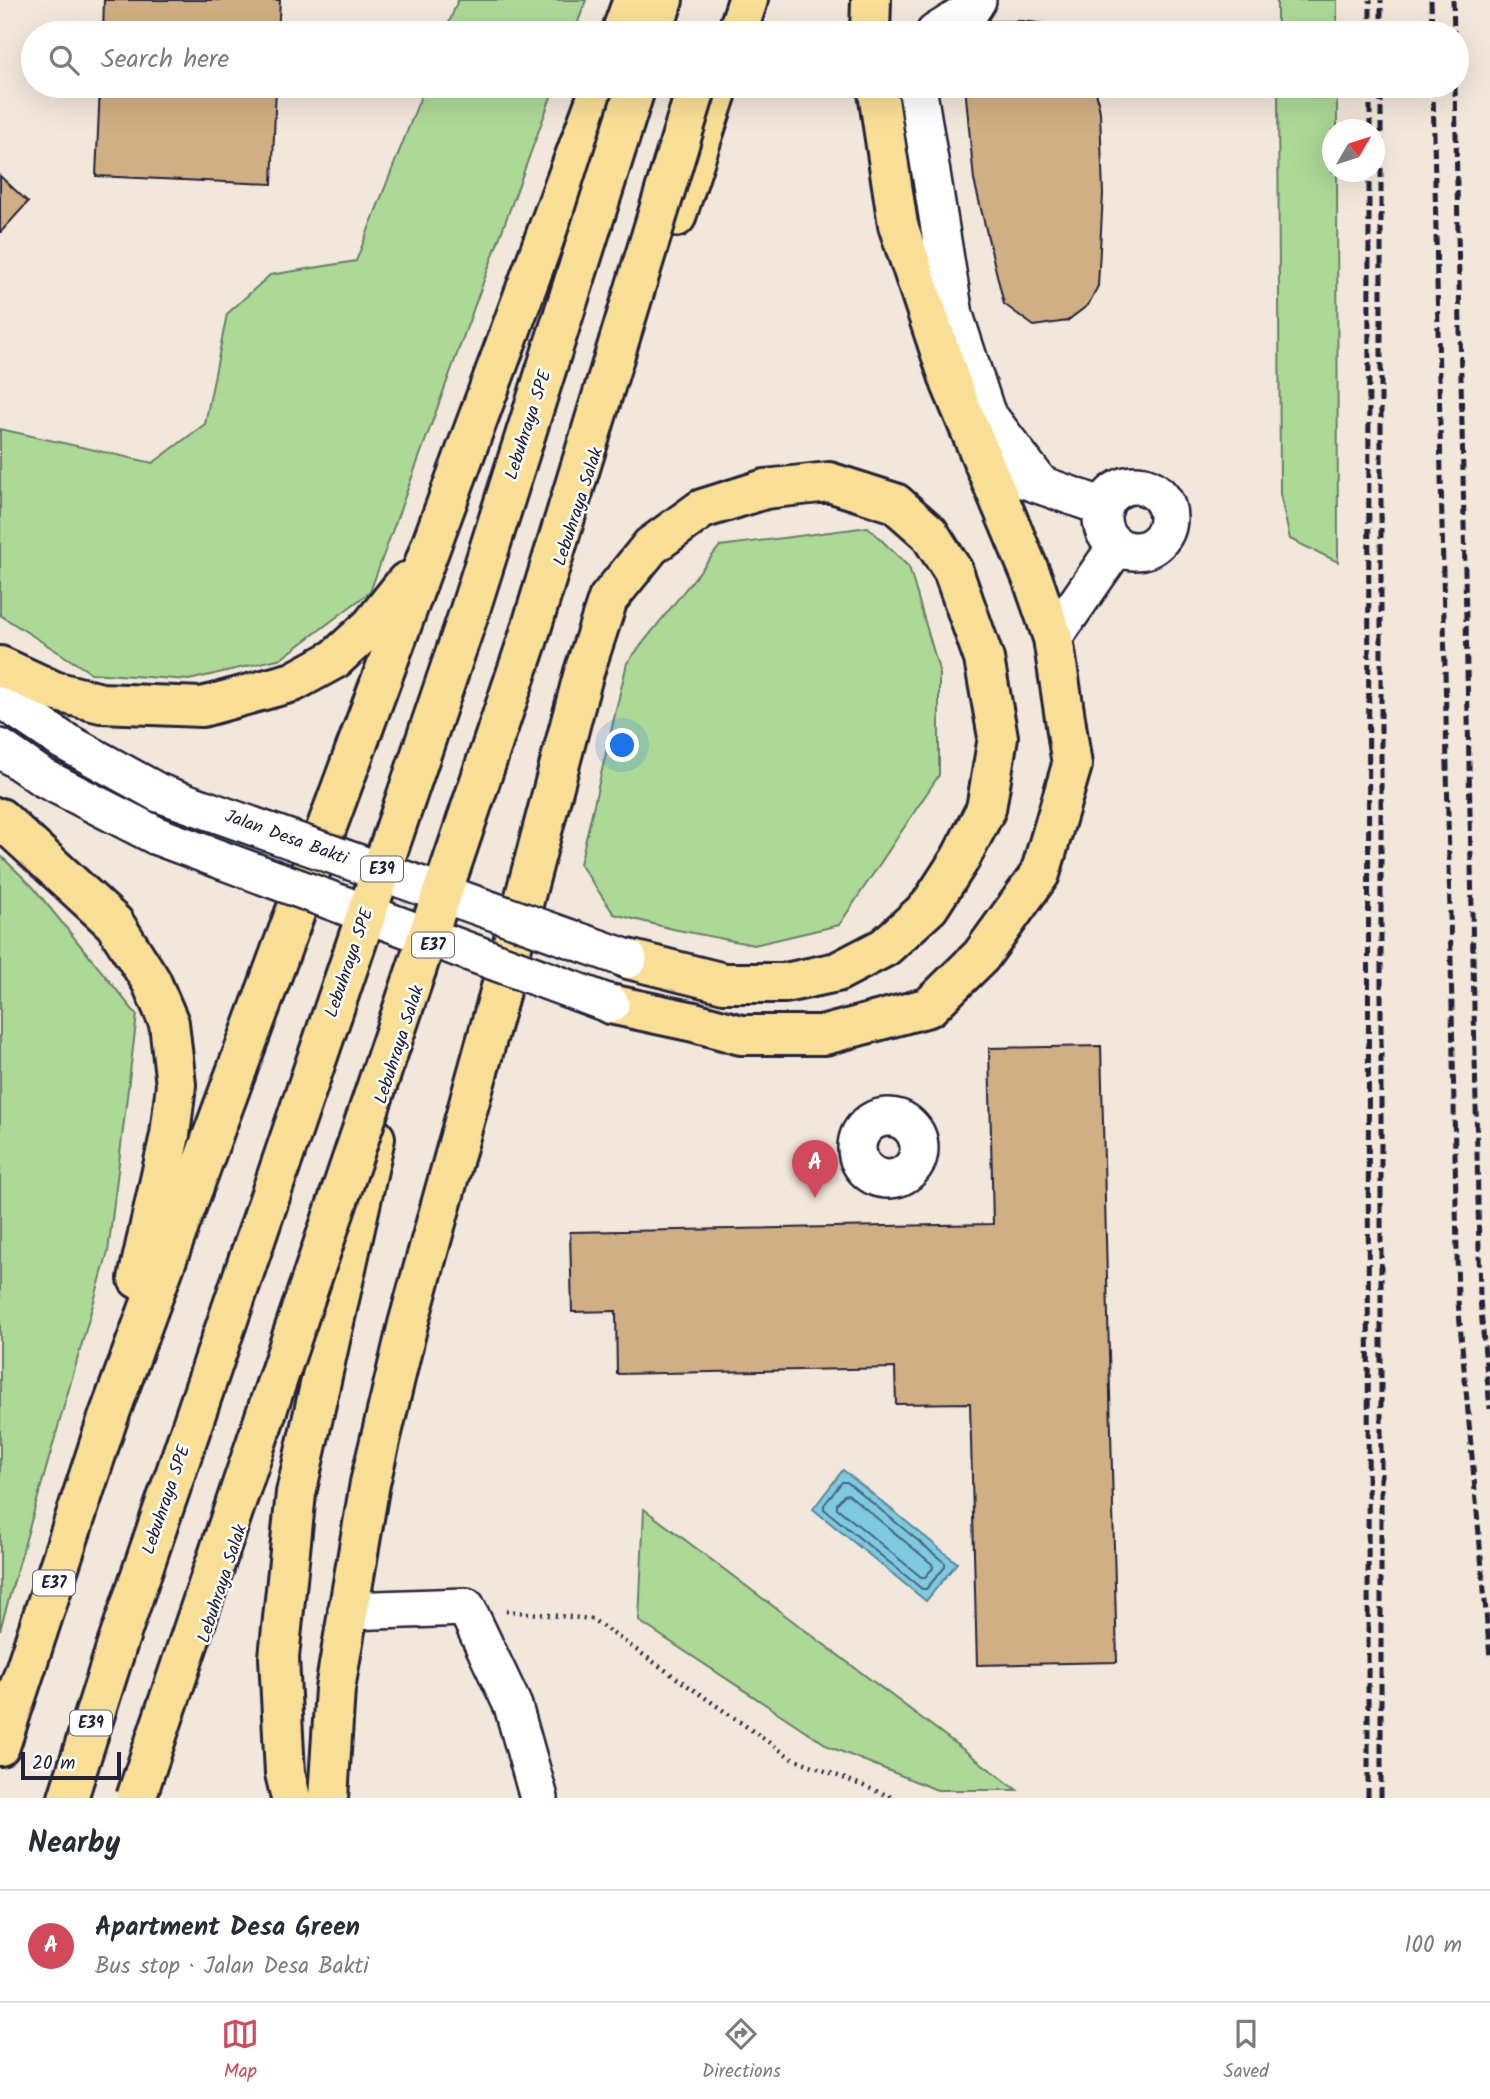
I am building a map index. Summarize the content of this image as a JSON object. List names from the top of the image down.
{
  "streets": {
    "highway": [
      "Lebuhraya SPE",
      "Lebuhraya Salak",
      "E39",
      "E37"
    ],
    "street": ["Jalan Desa Bakti"]
  },
  "scale_bar": "20 m",
  "north": "top right",
  "page": {
    "search": "Search here",
    "pins": "A",
    "scale": "20 m",
    "heading": "Nearby",
    "list": [
      {
        "mark": "A",
        "name": "Apartment Desa Green",
        "note": "Bus stop · Jalan Desa Bakti",
        "value": "100 m"
      }
    ],
    "nav": ["Map", "Directions", "Saved"]
  }
}
